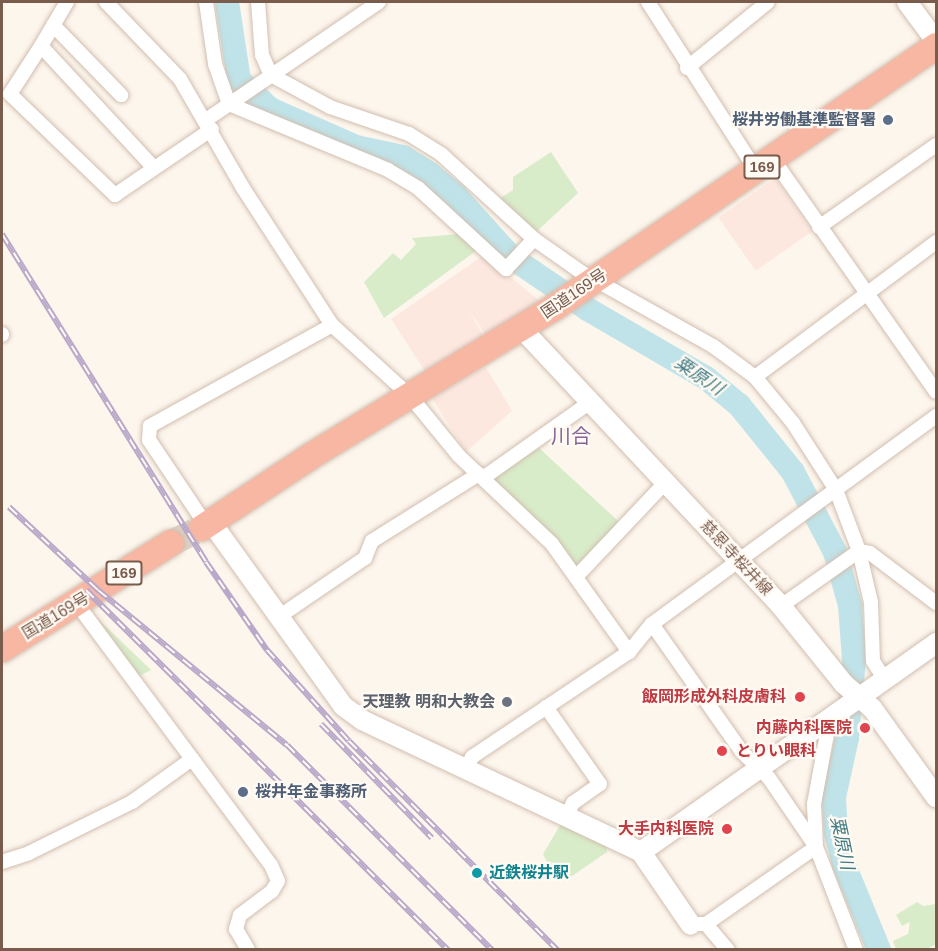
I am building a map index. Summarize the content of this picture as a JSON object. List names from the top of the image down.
{
  "streets": {
    "highway": ["169", "国道169号"],
    "street": ["慈恩寺桜井線"]
  },
  "crossings": [
    ["国道169号", "慈恩寺桜井線"]
  ],
  "districts": ["川合"],
  "water": ["粟原川"],
  "places": [
    "桜井労働基準監督署",
    "飯岡形成外科皮膚科",
    "天理教 明和大教会",
    "内藤内科医院",
    "とりい眼科",
    "桜井年金事務所",
    "大手内科医院",
    "近鉄桜井駅"
  ]
}
